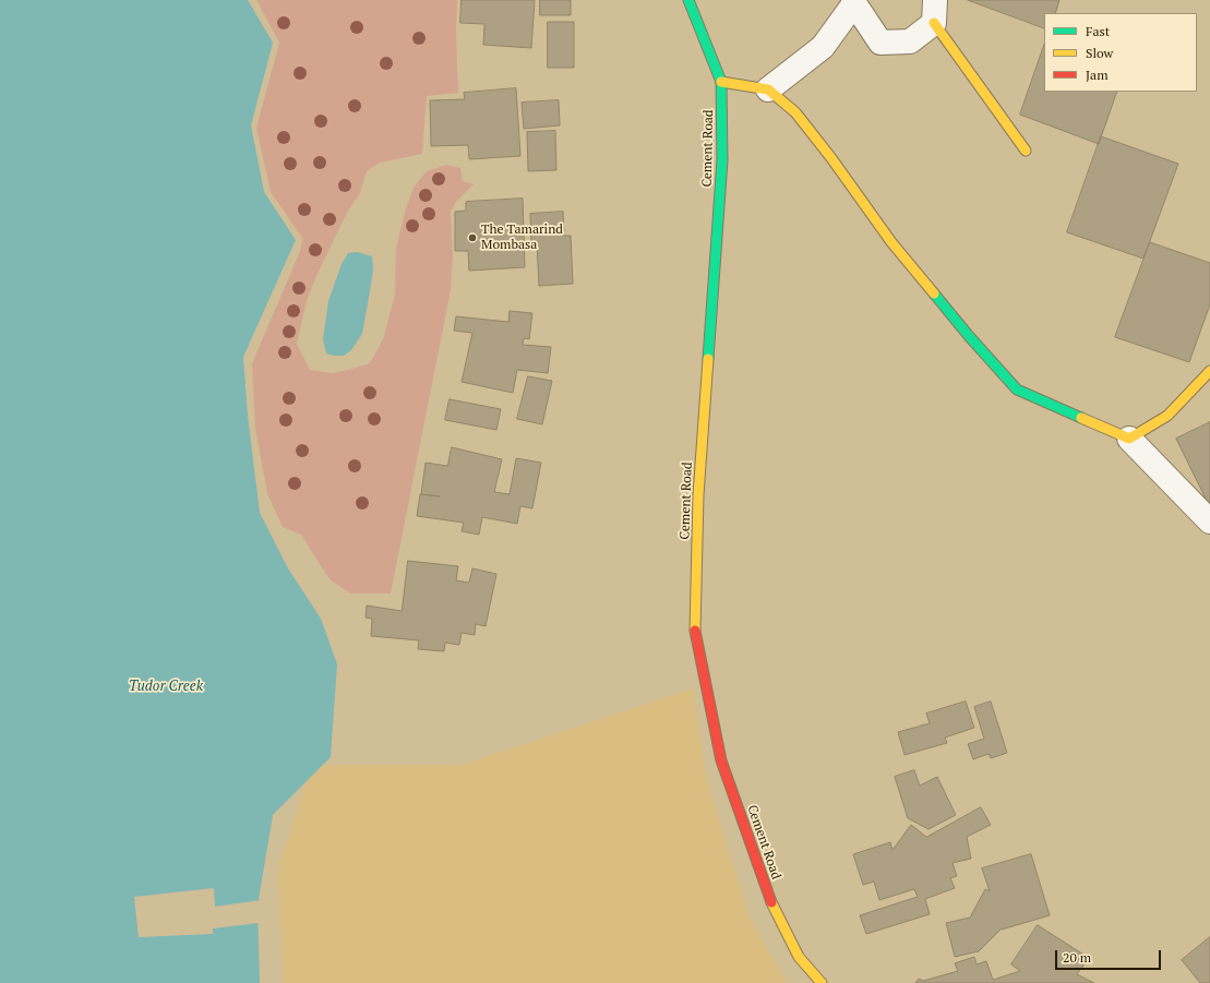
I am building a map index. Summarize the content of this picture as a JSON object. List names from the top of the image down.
{
  "streets": {
    "main road": ["Cement Road"]
  },
  "water": ["Tudor Creek"],
  "places": ["The Tamarind Mombasa"],
  "legend": ["Fast", "Slow", "Jam"],
  "scale_bar": "20 m"
}
